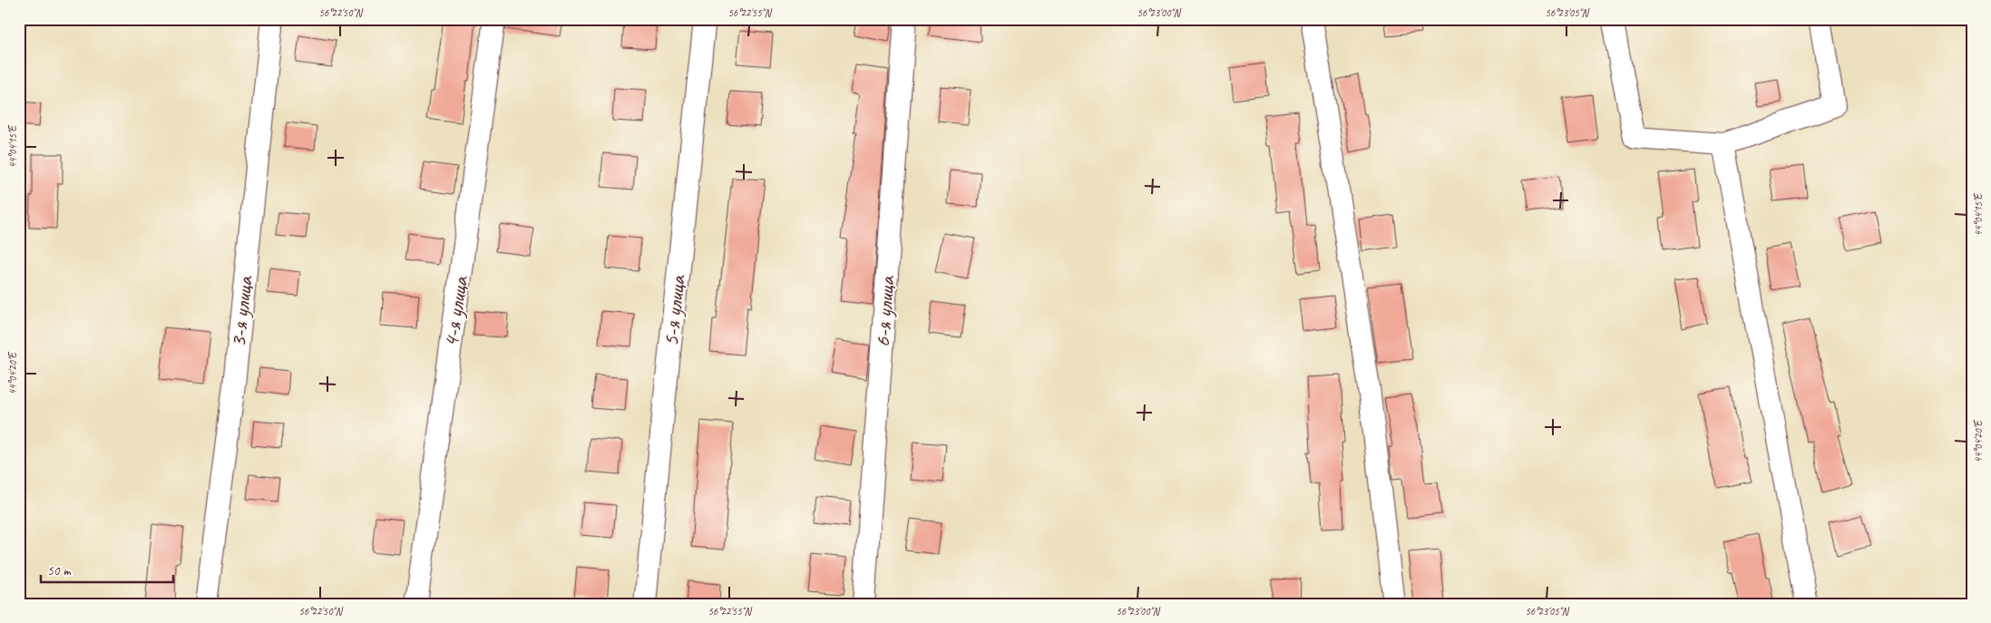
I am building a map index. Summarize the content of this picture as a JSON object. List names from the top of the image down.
{
  "streets": {
    "street": [
      "5-я улица",
      "3-я улица",
      "4-я улица",
      "6-я улица"
    ]
  },
  "scale_bar": "50 m",
  "coordinates": [
    "56°22'50\"N",
    "56°22'55\"N",
    "56°23'00\"N",
    "56°23'05\"N",
    "44°04'15\"E",
    "44°04'20\"E"
  ]
}
